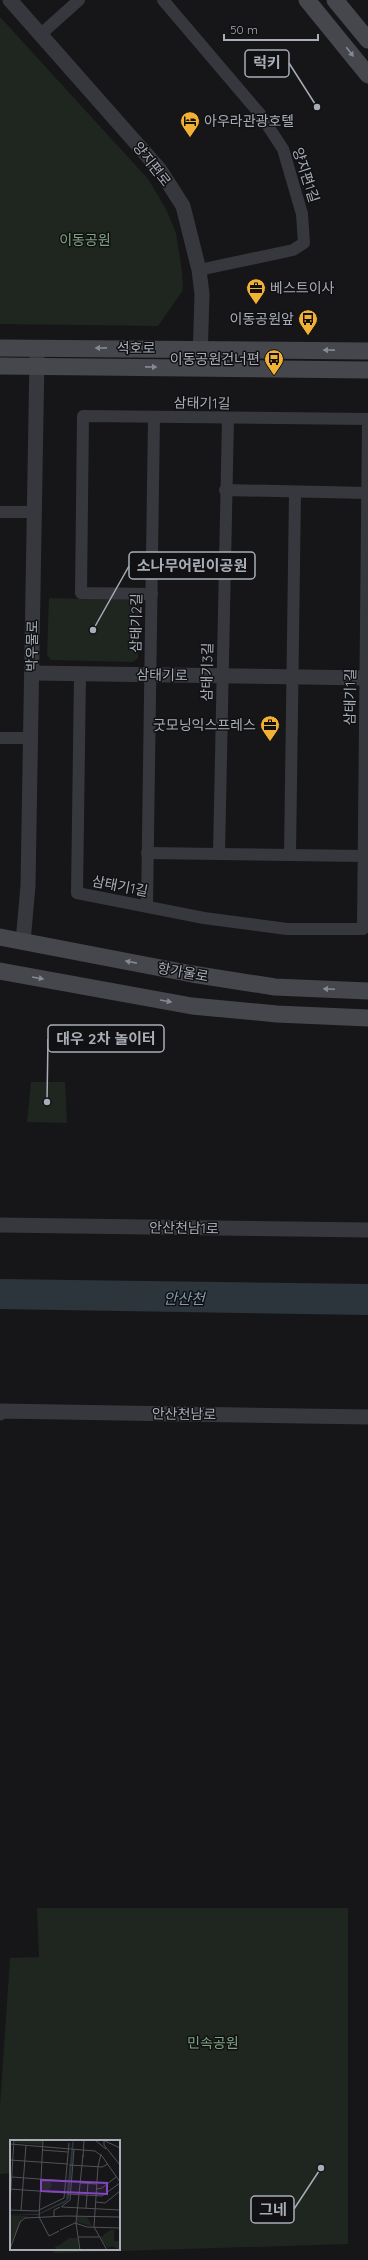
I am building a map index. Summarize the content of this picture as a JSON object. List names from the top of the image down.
{
  "streets": {
    "main road": ["석호로", "항가울로"],
    "street": [
      "양지편로",
      "양지편1길",
      "삼태기1길",
      "삼태기2길",
      "박우물로",
      "삼태기3길",
      "삼태기로",
      "안산천남1로",
      "안산천남로"
    ]
  },
  "crossings": [
    ["양지편로", "양지편1길"],
    ["양지편로", "석호로"],
    ["석호로", "박우물로"],
    ["삼태기1길", "삼태기2길"],
    ["삼태기1길", "삼태기3길"],
    ["삼태기1길", "삼태기로"],
    ["삼태기2길", "삼태기로"],
    ["박우물로", "삼태기로"],
    ["박우물로", "항가울로"],
    ["삼태기3길", "삼태기로"]
  ],
  "water": ["안산천"],
  "parks": ["이동공원", "민속공원"],
  "places": {
    "other": [
      "럭키",
      "소나무어린이공원",
      "대우 2차 놀이터",
      "그네"
    ],
    "hotel": ["아우라관광호텔"],
    "office": ["베스트이사", "굿모닝익스프레스"],
    "bus stop": ["이동공원앞", "이동공원건너편"]
  },
  "scale_bar": "50 m"
}
